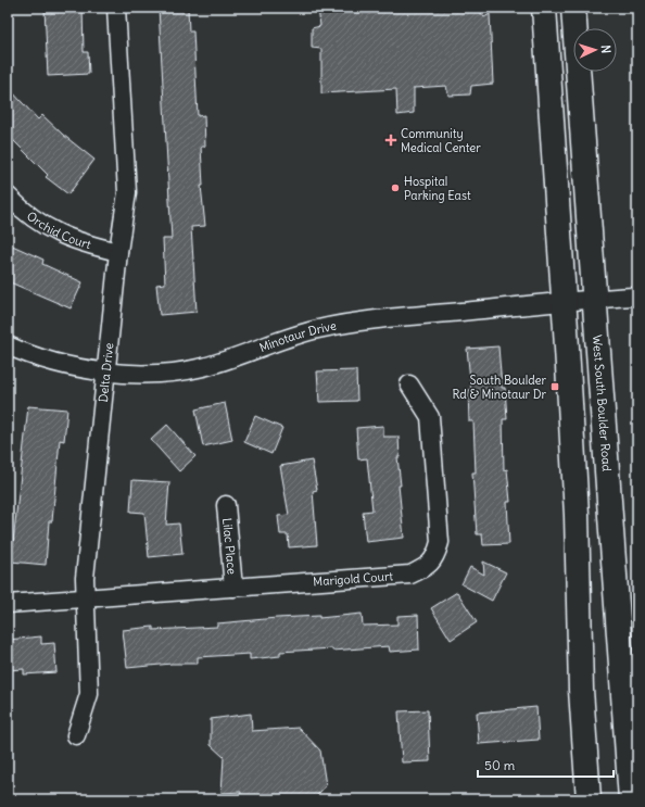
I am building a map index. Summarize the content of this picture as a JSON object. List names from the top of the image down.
{
  "streets": {
    "main road": ["West South Boulder Road"],
    "street": [
      "Orchid Court",
      "Minotaur Drive",
      "Delta Drive",
      "Lilac Place",
      "Marigold Court"
    ]
  },
  "crossings": [
    ["Orchid Court", "Delta Drive"],
    ["Minotaur Drive", "Delta Drive"],
    ["Minotaur Drive", "West South Boulder Road"],
    ["Delta Drive", "Marigold Court"],
    ["Lilac Place", "Marigold Court"]
  ],
  "places": {
    "health": ["Community Medical Center"],
    "other": ["Hospital Parking East"],
    "transit": ["South Boulder Rd & Minotaur Dr"]
  },
  "scale_bar": "50 m",
  "north": "right"
}
